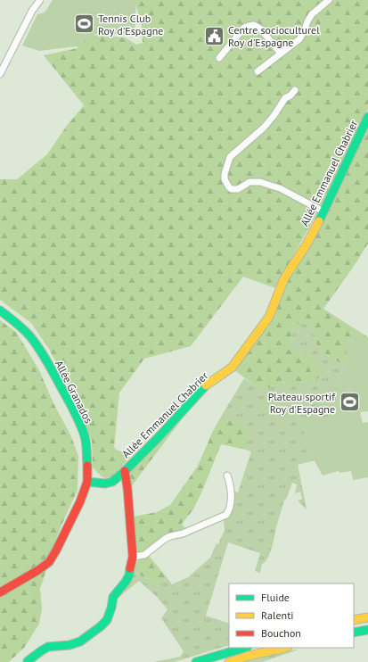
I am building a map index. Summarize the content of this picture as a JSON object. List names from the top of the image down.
{
  "streets": {
    "street": ["Allée Emmanuel Chabrier", "Allée Granados"]
  },
  "crossings": [
    ["Allée Emmanuel Chabrier", "Allée Granados"]
  ],
  "places": {
    "sports": ["Tennis Club Roy d'Espagne", "Plateau sportif Roy d'Espagne"],
    "public building": ["Centre socioculturel Roy d'Espagne"]
  },
  "legend": ["Fluide", "Ralenti", "Bouchon"]
}
